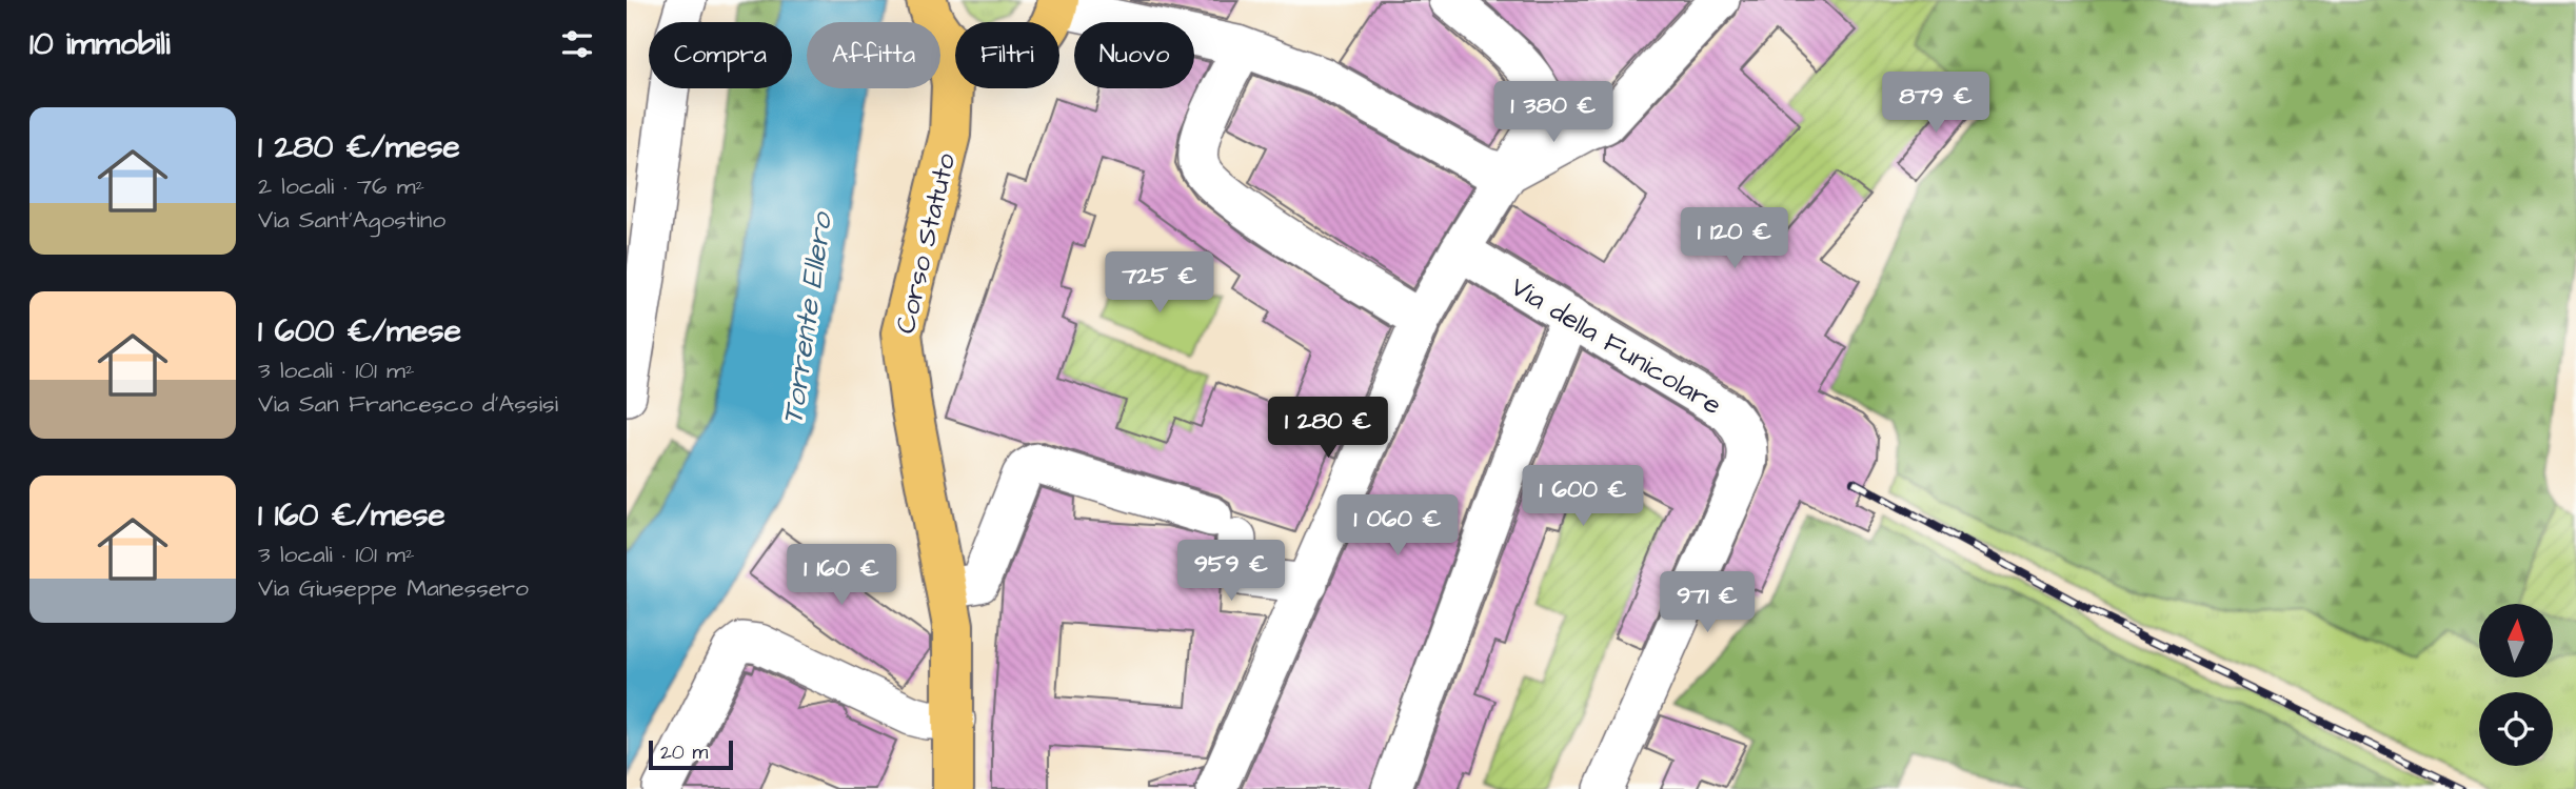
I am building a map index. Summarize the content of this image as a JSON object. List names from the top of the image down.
{
  "streets": {
    "main road": ["Corso Statuto"],
    "street": ["Via della Funicolare"]
  },
  "water": ["Torrente Ellero"],
  "scale_bar": "20 m",
  "north": "top",
  "page": {
    "heading": "10 immobili",
    "chip": [
      "Compra",
      "Affitta",
      "Filtri",
      "Nuovo"
    ],
    "price": [
      "879 €",
      "1 380 €",
      "1 120 €",
      "725 €",
      "1 280 €",
      "1 600 €",
      "1 060 €",
      "959 €",
      "1 160 €",
      "971 €"
    ],
    "list": [
      {
        "name": "1 280 €/mese",
        "note": "2 locali · 76 m² · Via Sant'Agostino"
      },
      {
        "name": "1 600 €/mese",
        "note": "3 locali · 101 m² · Via San Francesco d'Assisi"
      },
      {
        "name": "1 160 €/mese",
        "note": "3 locali · 101 m² · Via Giuseppe Manessero"
      }
    ],
    "scale": "20 m"
  }
}
